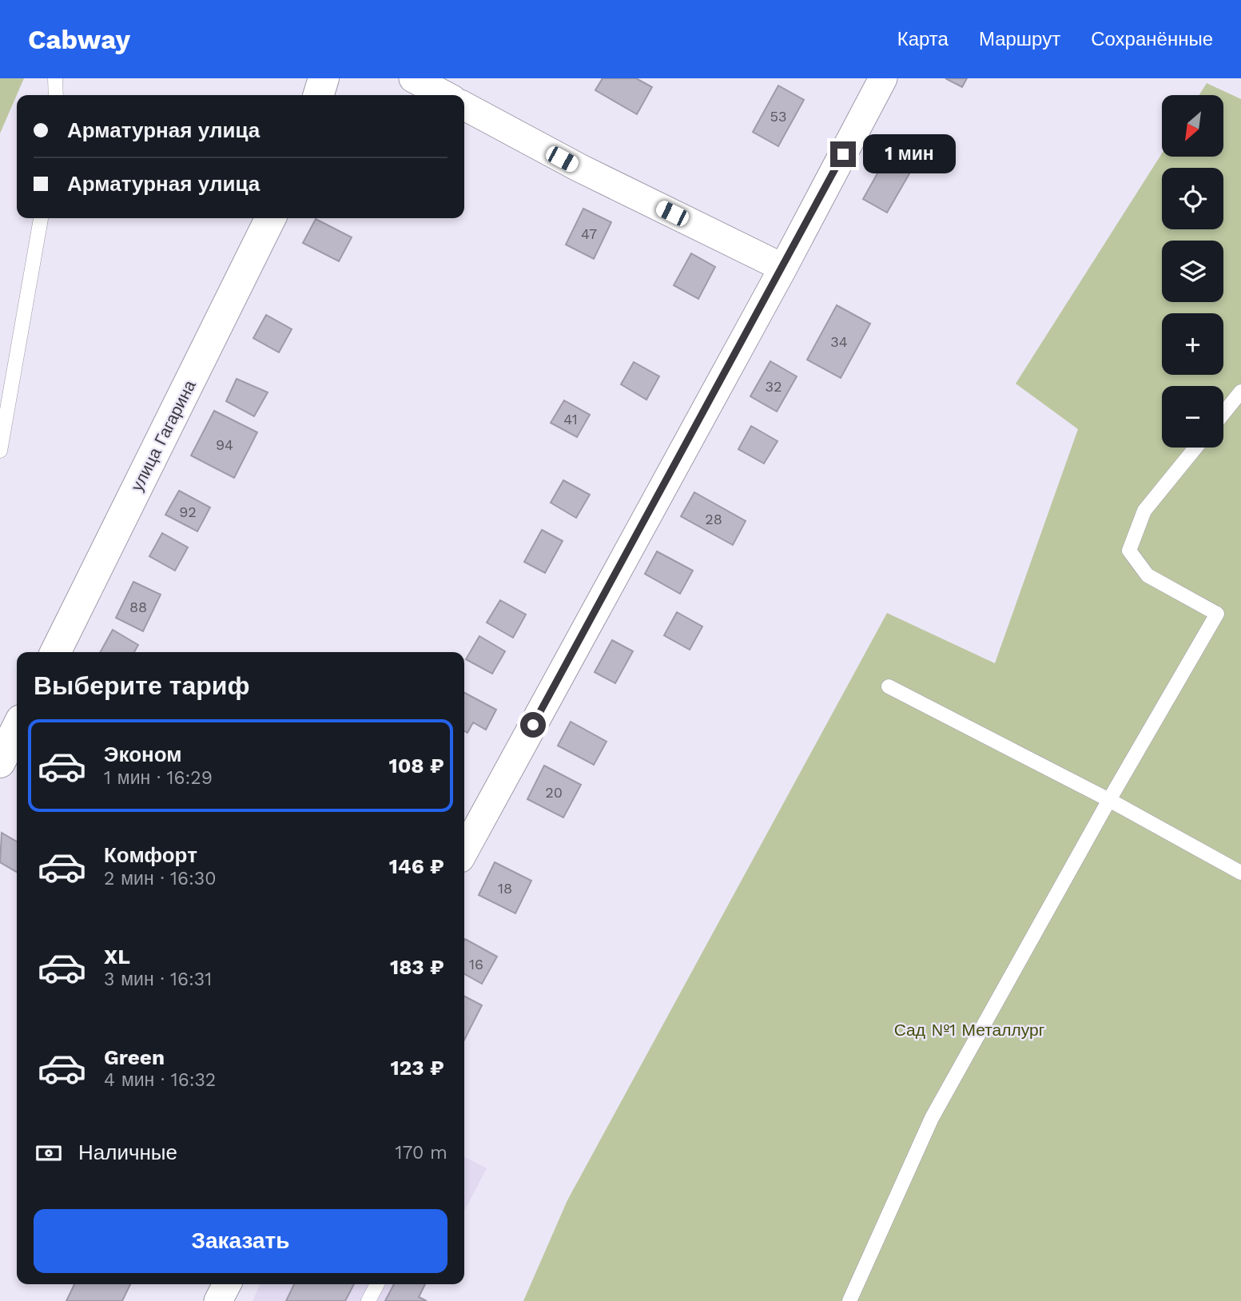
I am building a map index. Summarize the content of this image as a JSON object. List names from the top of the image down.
{
  "streets": {
    "street": ["улица Гагарина"]
  },
  "parks": ["Сад №1 Металлург"],
  "house_numbers": [
    "53",
    "47",
    "34",
    "32",
    "41",
    "94",
    "92",
    "28",
    "88",
    "20",
    "18",
    "16"
  ],
  "north": "bottom left",
  "page": {
    "header": "Cabway",
    "nav": ["Карта", "Маршрут", "Сохранённые"],
    "map_buttons": ["+", "−"],
    "banner": ["Арматурная улица", "Арматурная улица"],
    "bubble": "1 мин",
    "heading": "Выберите тариф",
    "list": [
      {
        "name": "Эконом",
        "note": "1 мин · 16:29",
        "value": "108 ₽"
      },
      {
        "name": "Комфорт",
        "note": "2 мин · 16:30",
        "value": "146 ₽"
      },
      {
        "name": "XL",
        "note": "3 мин · 16:31",
        "value": "183 ₽"
      },
      {
        "name": "Green",
        "note": "4 мин · 16:32",
        "value": "123 ₽"
      }
    ],
    "pay": ["Наличные", "170 m"],
    "buttons": "Заказать"
  }
}
